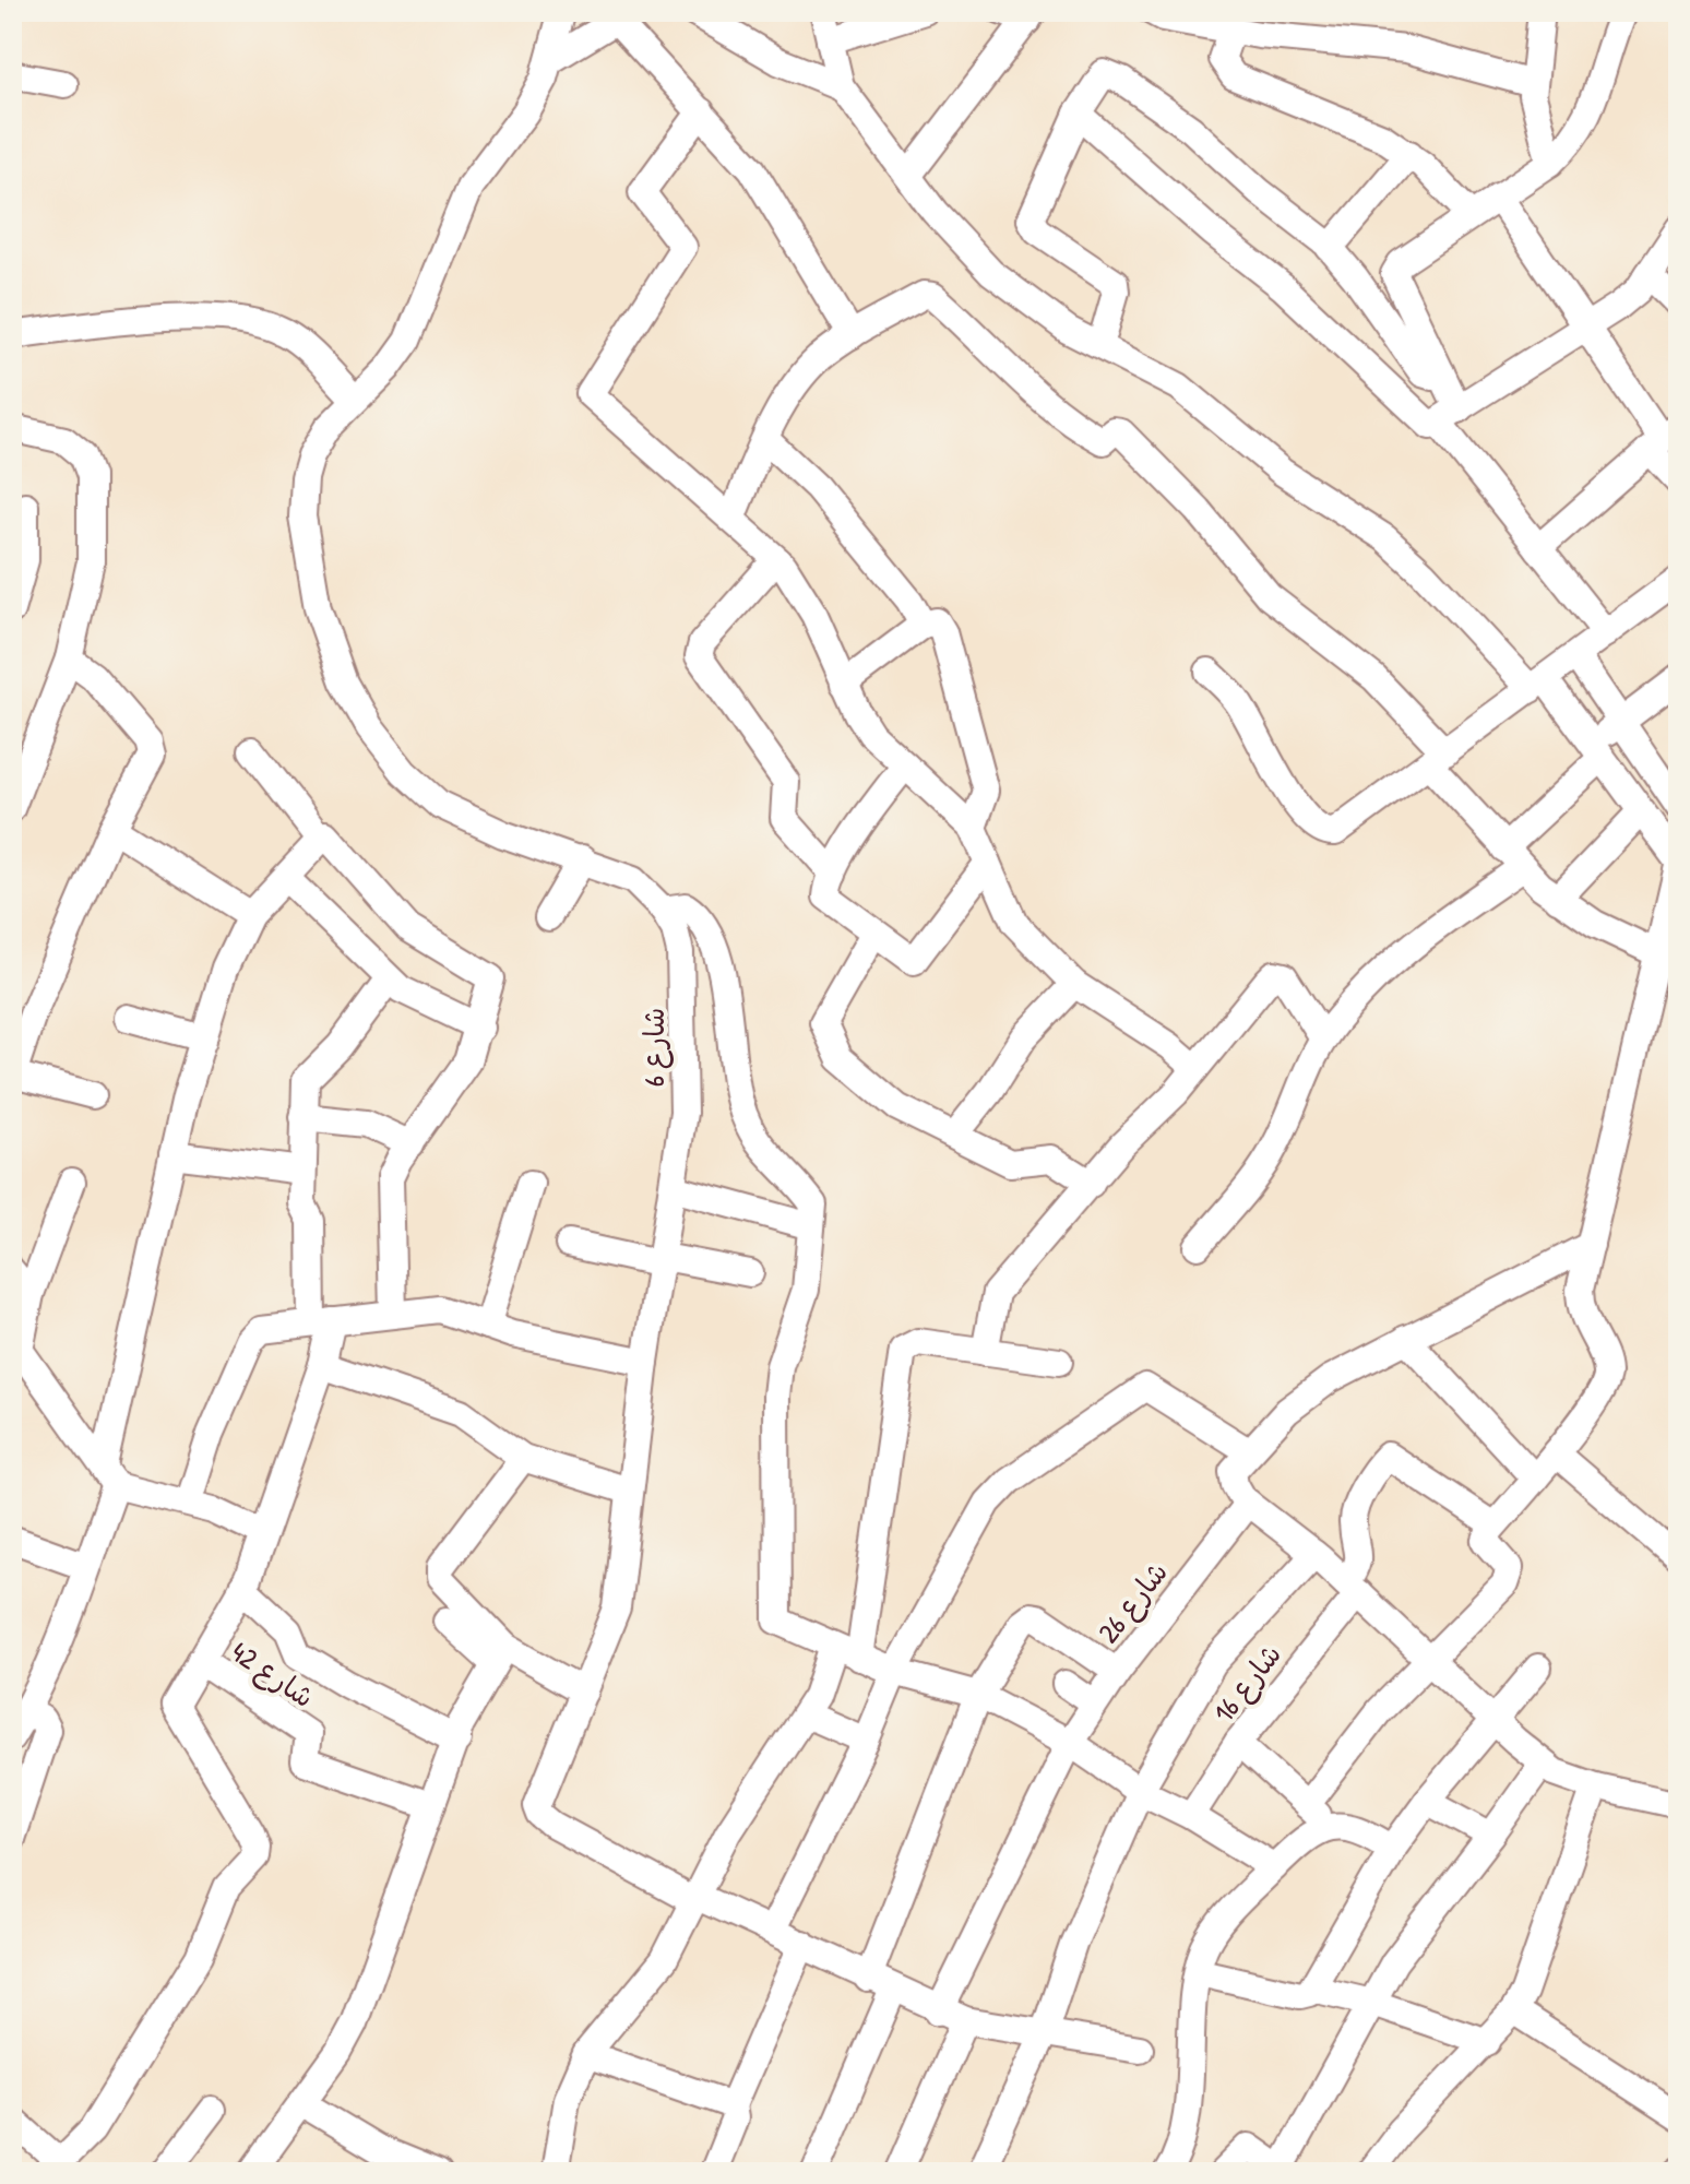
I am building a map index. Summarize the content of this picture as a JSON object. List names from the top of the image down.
{
  "streets": {
    "street": [
      "شارع 6",
      "شارع 26",
      "شارع 42",
      "شارع 16"
    ]
  }
}
